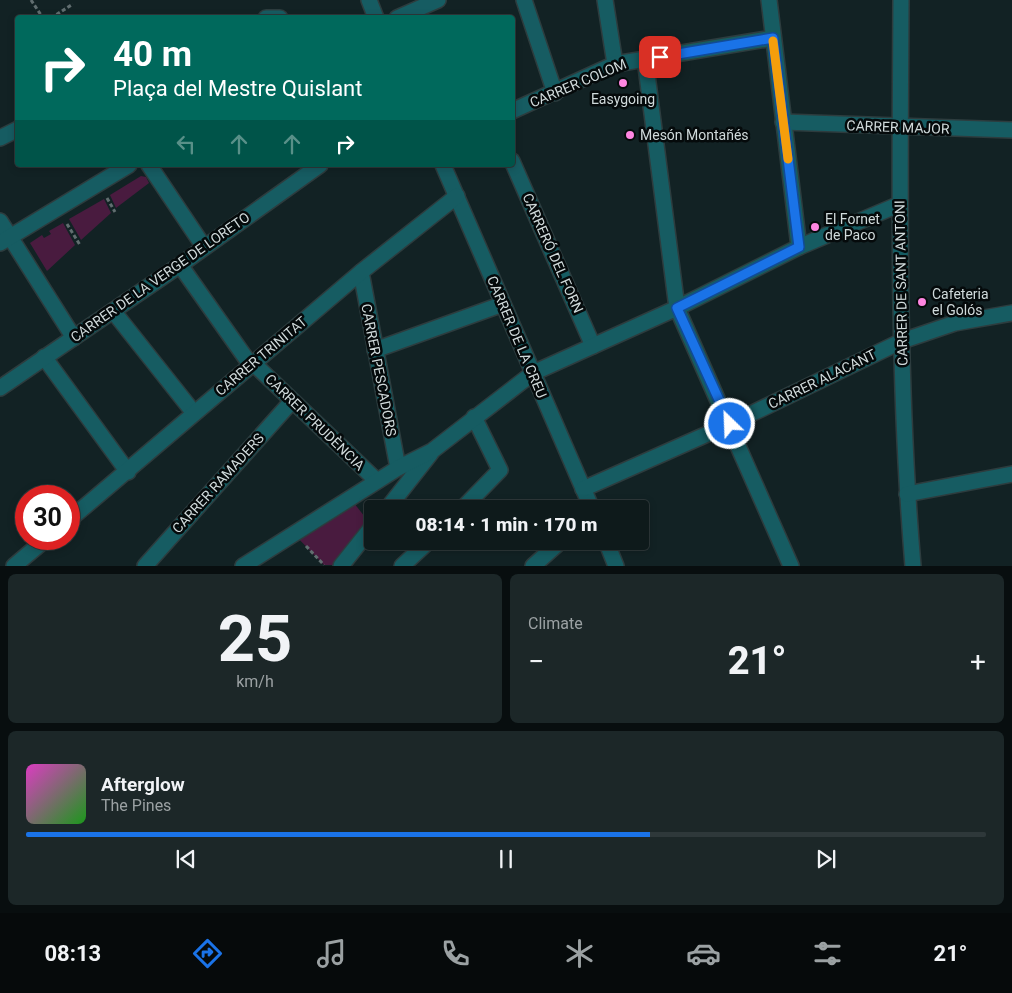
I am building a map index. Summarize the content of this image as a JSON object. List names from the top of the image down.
{
  "streets": {
    "street": [
      "CARRER COLOM",
      "CARRER MAJOR",
      "CARRERÓ DEL FORN",
      "CARRER DE LA VERGE DE LORETO",
      "CARRER DE SANT ANTONI",
      "CARRER DE LA CREU",
      "CARRER TRINITAT",
      "CARRER PESCADORS",
      "CARRER ALACANT",
      "CARRER PRUDÈNCIA",
      "CARRER RAMADERS"
    ]
  },
  "crossings": [
    ["CARRER MAJOR", "CARRER DE SANT ANTONI"],
    ["CARRER DE LA VERGE DE LORETO", "CARRER PRUDÈNCIA"],
    ["CARRER DE SANT ANTONI", "CARRER ALACANT"],
    ["CARRER DE LA CREU", "CARRER TRINITAT"],
    ["CARRER DE LA CREU", "CARRER ALACANT"],
    ["CARRER TRINITAT", "CARRER PESCADORS"],
    ["CARRER TRINITAT", "CARRER PRUDÈNCIA"],
    ["CARRER PRUDÈNCIA", "CARRER RAMADERS"]
  ],
  "places": [
    "Easygoing",
    "Mesón Montañés",
    "El Fornet de Paco",
    "Cafeteria el Golós"
  ],
  "page": {
    "turn": ["40 m", "Plaça del Mestre Quislant"],
    "limit": "30",
    "trip": "08:14 · 1 min · 170 m",
    "tile": [
      ["25", "km/h"],
      "Climate"
    ],
    "heat": ["−", "21°", "+"],
    "song": ["Afterglow", "The Pines"],
    "tabs": ["08:13", "21°"]
  }
}
